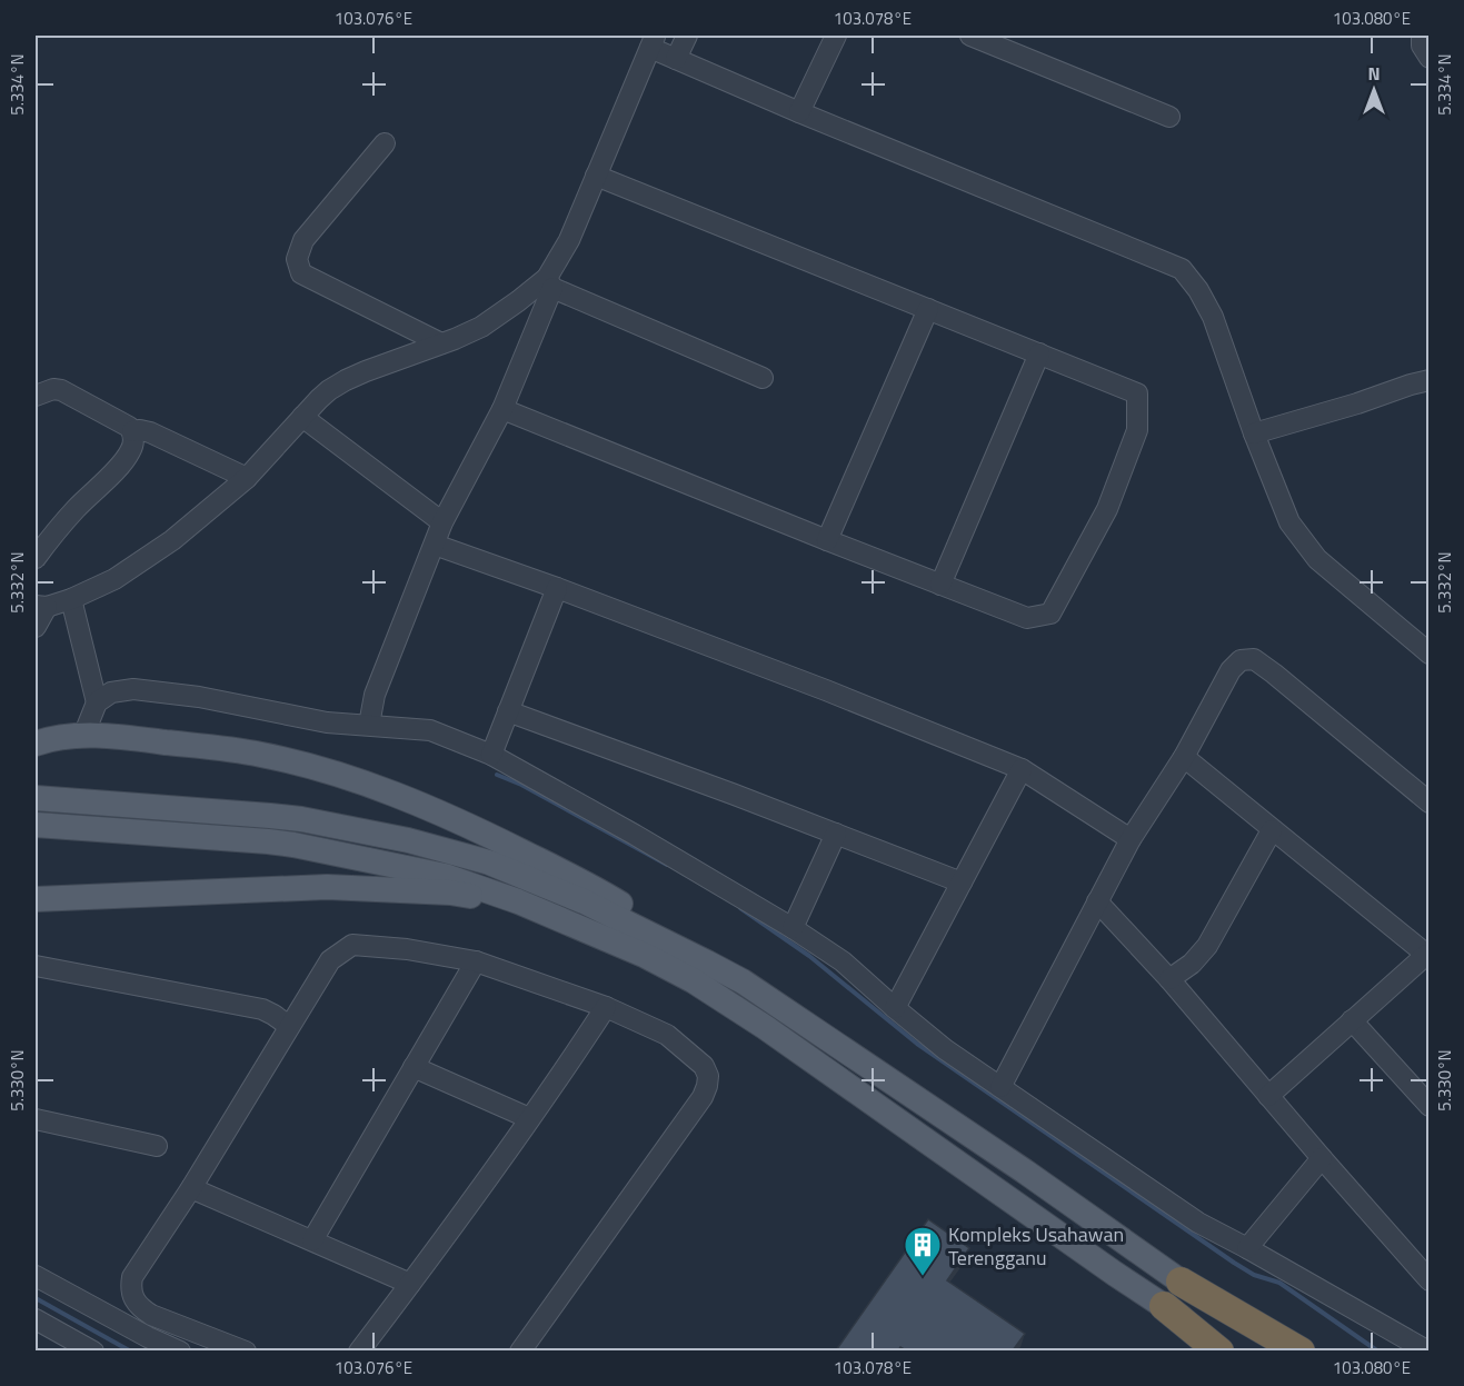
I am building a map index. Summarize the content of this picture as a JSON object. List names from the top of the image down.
{
  "places": {
    "building": ["Kompleks Usahawan Terengganu"]
  },
  "north": "top",
  "coordinates": [
    "103.076°E",
    "103.078°E",
    "103.080°E",
    "5.334°N",
    "5.332°N",
    "5.330°N"
  ]
}
